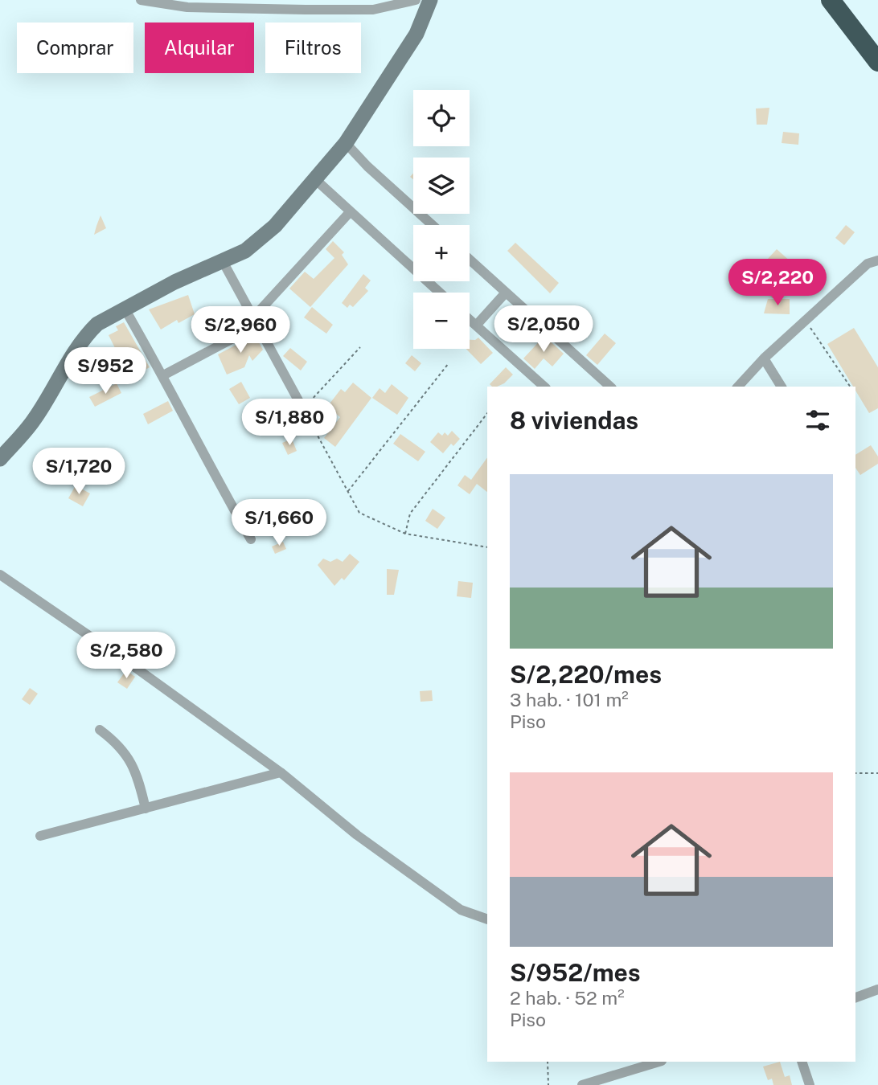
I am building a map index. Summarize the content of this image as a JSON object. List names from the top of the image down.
{
  "page": {
    "chip": ["Comprar", "Alquilar", "Filtros"],
    "map_buttons": ["+", "−"],
    "price": [
      "S/2,220",
      "S/2,050",
      "S/2,960",
      "S/952",
      "S/1,880",
      "S/1,720",
      "S/1,660",
      "S/2,580"
    ],
    "heading": "8 viviendas",
    "list": [
      {
        "name": "S/2,220/mes",
        "note": "3 hab. · 101 m² · Piso"
      },
      {
        "name": "S/952/mes",
        "note": "2 hab. · 52 m² · Piso"
      }
    ]
  }
}
